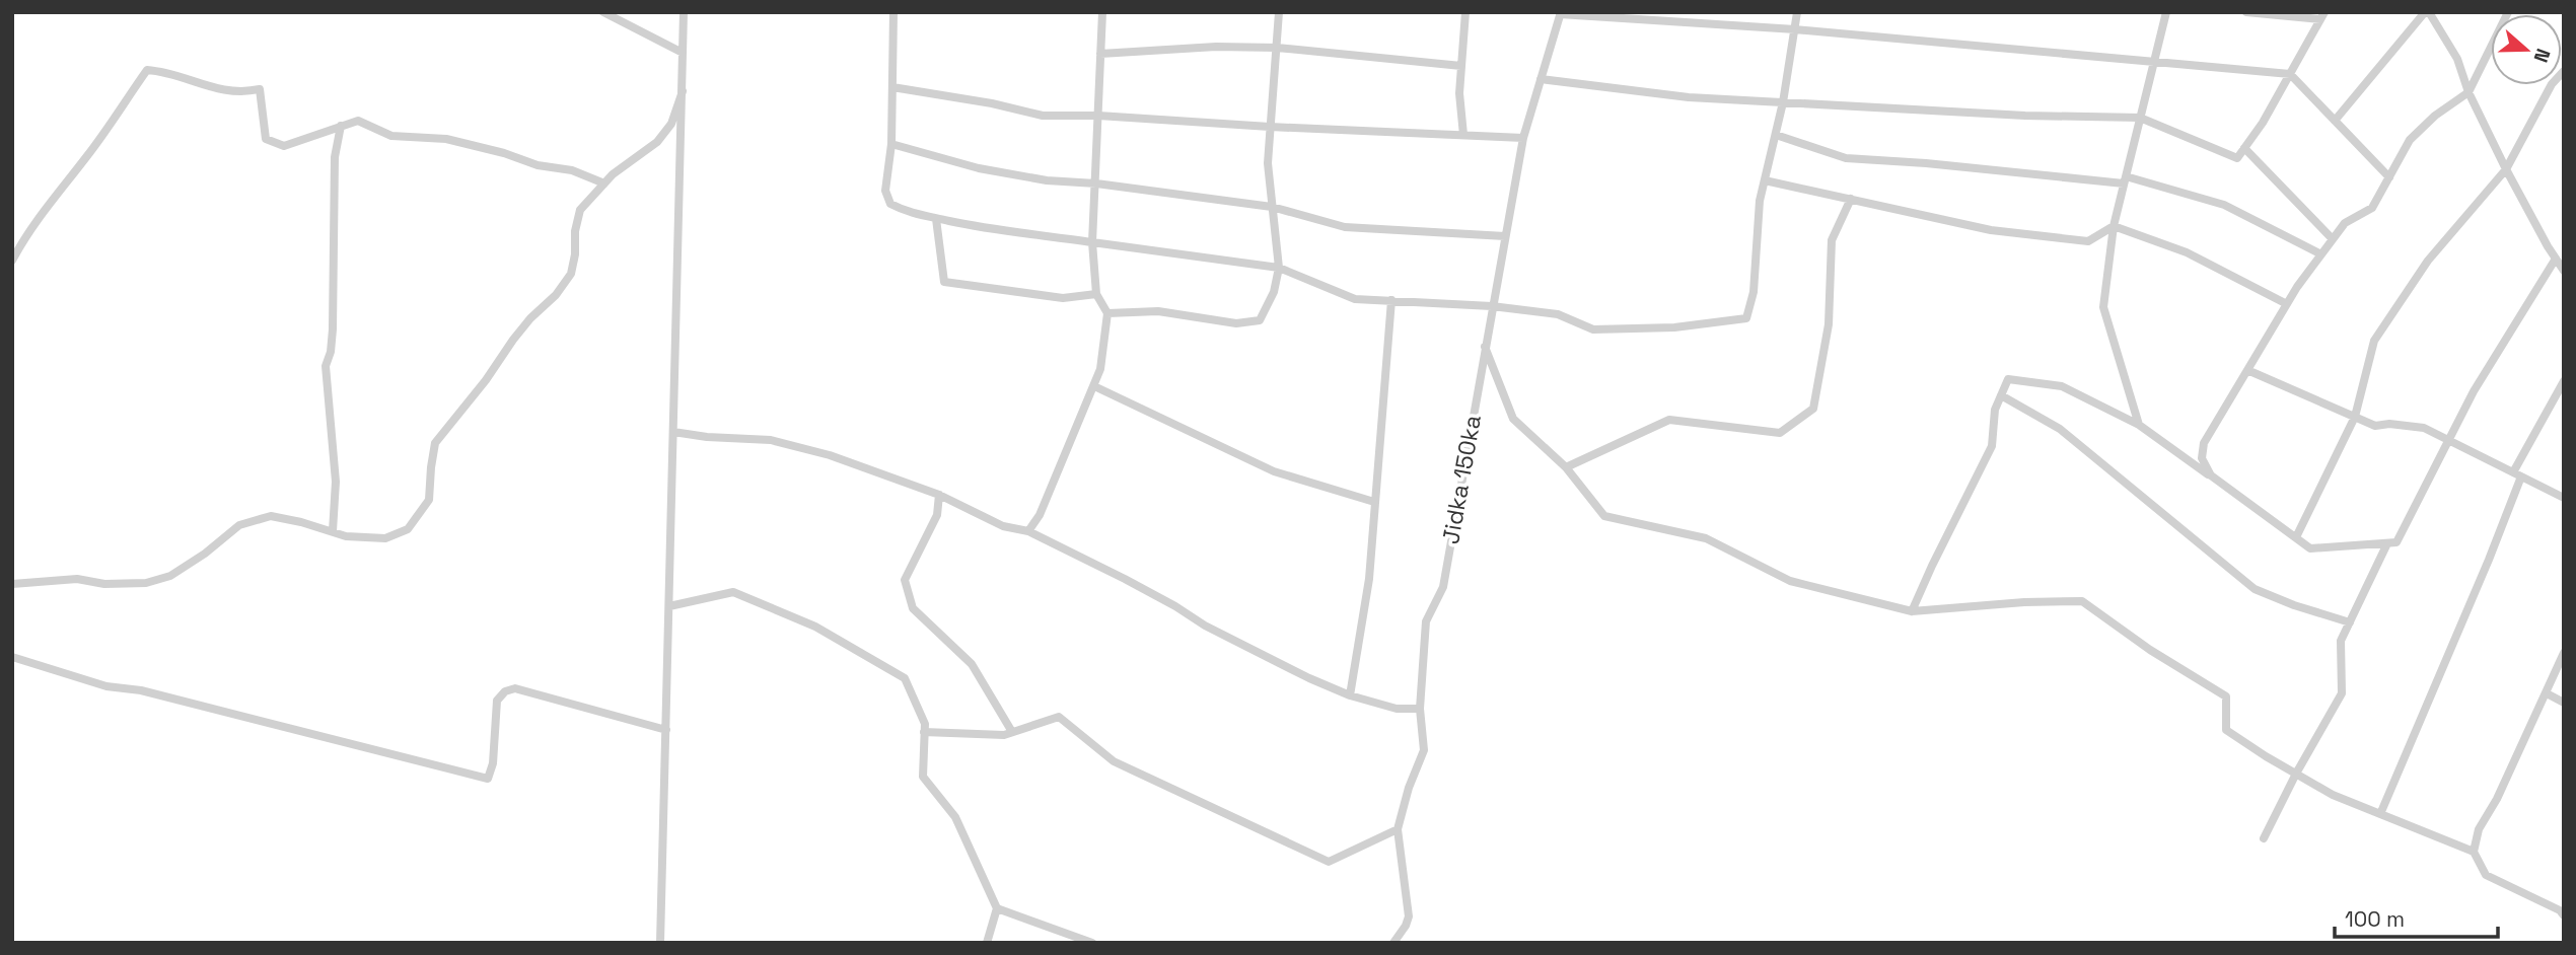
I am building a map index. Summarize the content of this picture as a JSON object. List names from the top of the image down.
{
  "streets": {
    "street": ["Jidka 150ka"]
  },
  "scale_bar": "100 m",
  "north": "right"
}
